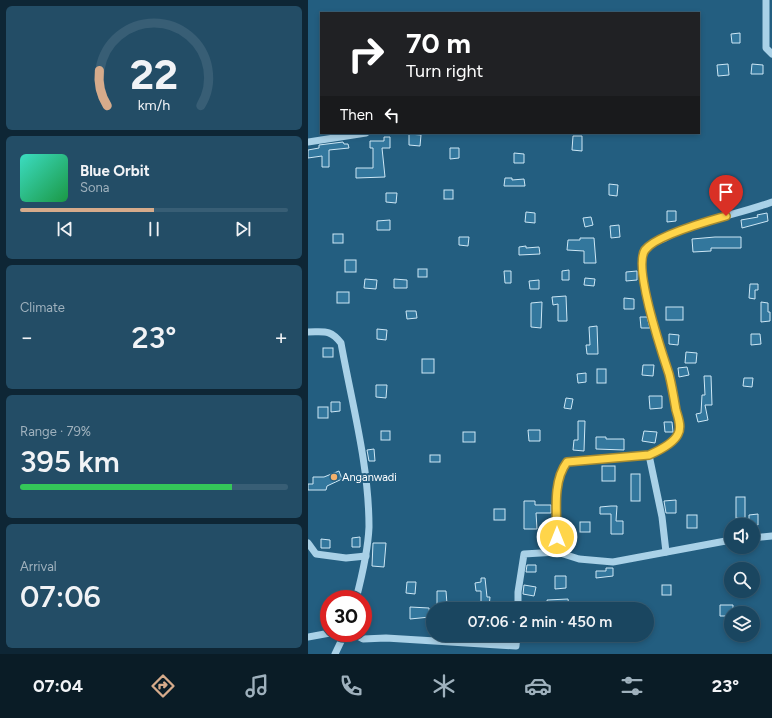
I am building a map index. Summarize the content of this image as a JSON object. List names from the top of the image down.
{
  "places": ["Anganwadi"],
  "page": {
    "turn": ["70 m", "Turn right"],
    "then": "Then",
    "song": ["Blue Orbit", "Sona"],
    "tile": [
      "Climate",
      ["Range · 79%", "395 km"],
      ["Arrival", "07:06"]
    ],
    "heat": ["−", "23°", "+"],
    "limit": "30",
    "trip": "07:06 · 2 min · 450 m",
    "tabs": ["07:04", "23°"],
    "gauge": ["22", "km/h"]
  }
}
